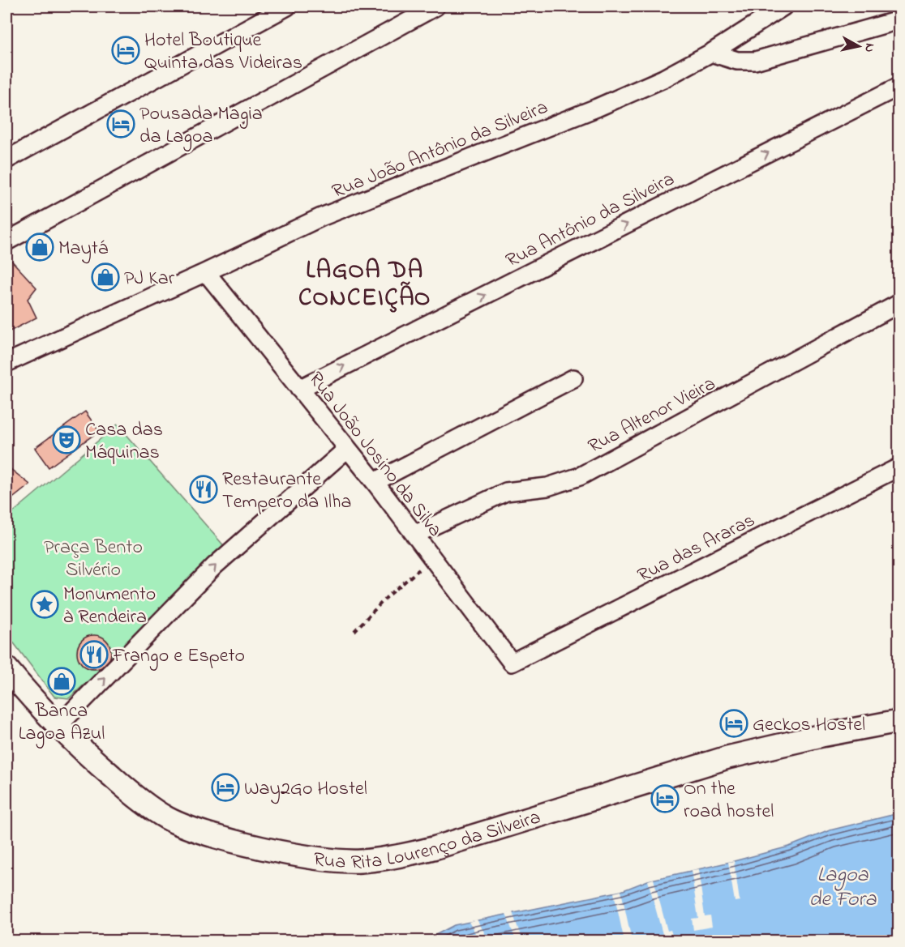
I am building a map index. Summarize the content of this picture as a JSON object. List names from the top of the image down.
{
  "streets": {
    "street": [
      "Rua João Antônio da Silveira",
      "Rua Antônio da Silveira",
      "Rua Altenor Vieira",
      "Rua João Josino da Silva",
      "Rua das Araras",
      "Rua Rita Lourenço da Silveira"
    ]
  },
  "crossings": [
    ["Rua João Antônio da Silveira", "Rua João Josino da Silva"],
    ["Rua Antônio da Silveira", "Rua João Josino da Silva"],
    ["Rua Altenor Vieira", "Rua João Josino da Silva"],
    ["Rua João Josino da Silva", "Rua das Araras"]
  ],
  "districts": ["LAGOA DA CONCEIÇÃO"],
  "water": ["Lagoa de Fora"],
  "parks": ["Praça Bento Silvério"],
  "places": {
    "hotel": [
      "Hotel Boutique Quinta das Videiras",
      "Pousada Magia da Lagoa",
      "Geckos Hostel",
      "Way2Go Hostel",
      "On the road hostel"
    ],
    "shop": ["Maytá", "PJ Kar", "Banca Lagoa Azul"],
    "theatre": ["Casa das Máquinas"],
    "restaurant": ["Restaurante Tempero da Ilha", "Frango e Espeto"],
    "place": ["Monumento à Rendeira"]
  },
  "north": "right"
}
